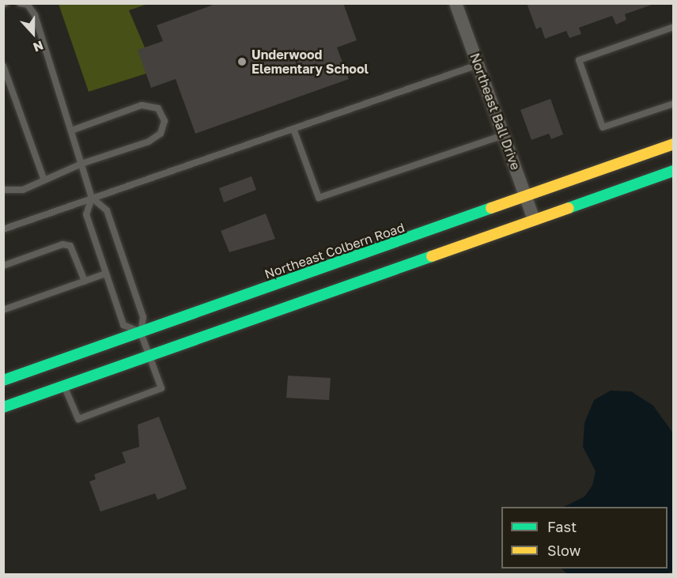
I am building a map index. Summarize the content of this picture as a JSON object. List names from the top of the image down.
{
  "streets": {
    "main road": ["Northeast Colbern Road"],
    "street": ["Northeast Ball Drive"]
  },
  "crossings": [
    ["Northeast Ball Drive", "Northeast Colbern Road"]
  ],
  "places": ["Underwood Elementary School"],
  "legend": ["Fast", "Slow"],
  "north": "bottom"
}
